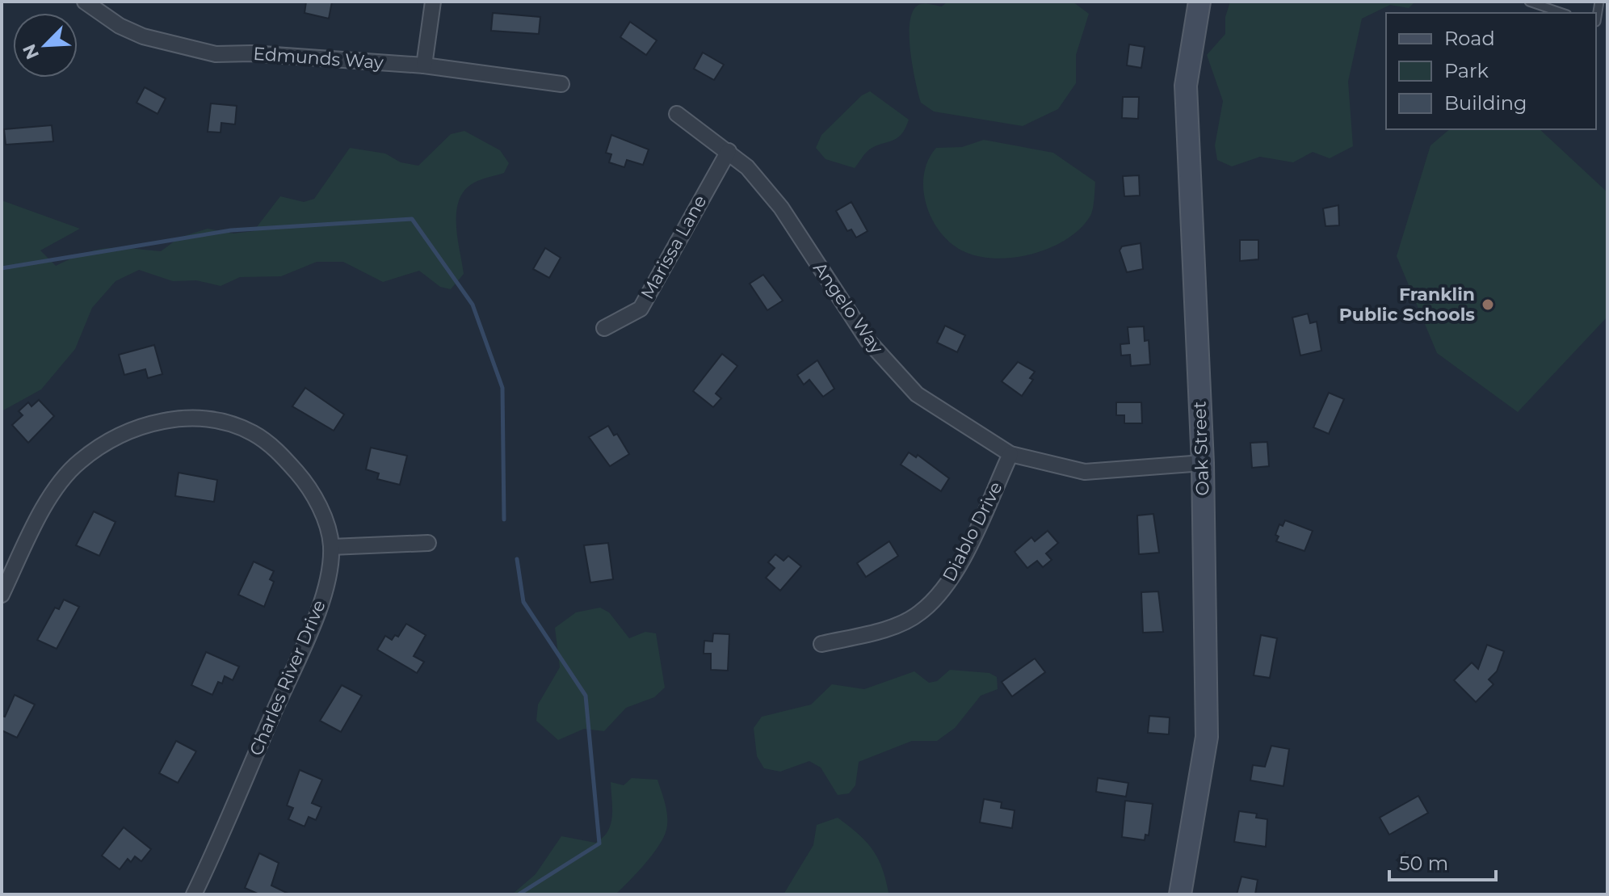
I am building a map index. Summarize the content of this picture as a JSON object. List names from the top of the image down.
{
  "streets": {
    "main road": ["Oak Street"],
    "street": [
      "Edmunds Way",
      "Marissa Lane",
      "Angelo Way",
      "Diablo Drive",
      "Charles River Drive"
    ]
  },
  "crossings": [
    ["Marissa Lane", "Angelo Way"],
    ["Angelo Way", "Oak Street"],
    ["Angelo Way", "Diablo Drive"]
  ],
  "places": ["Franklin Public Schools"],
  "legend": ["Road", "Park", "Building"],
  "scale_bar": "50 m",
  "north": "bottom left"
}
